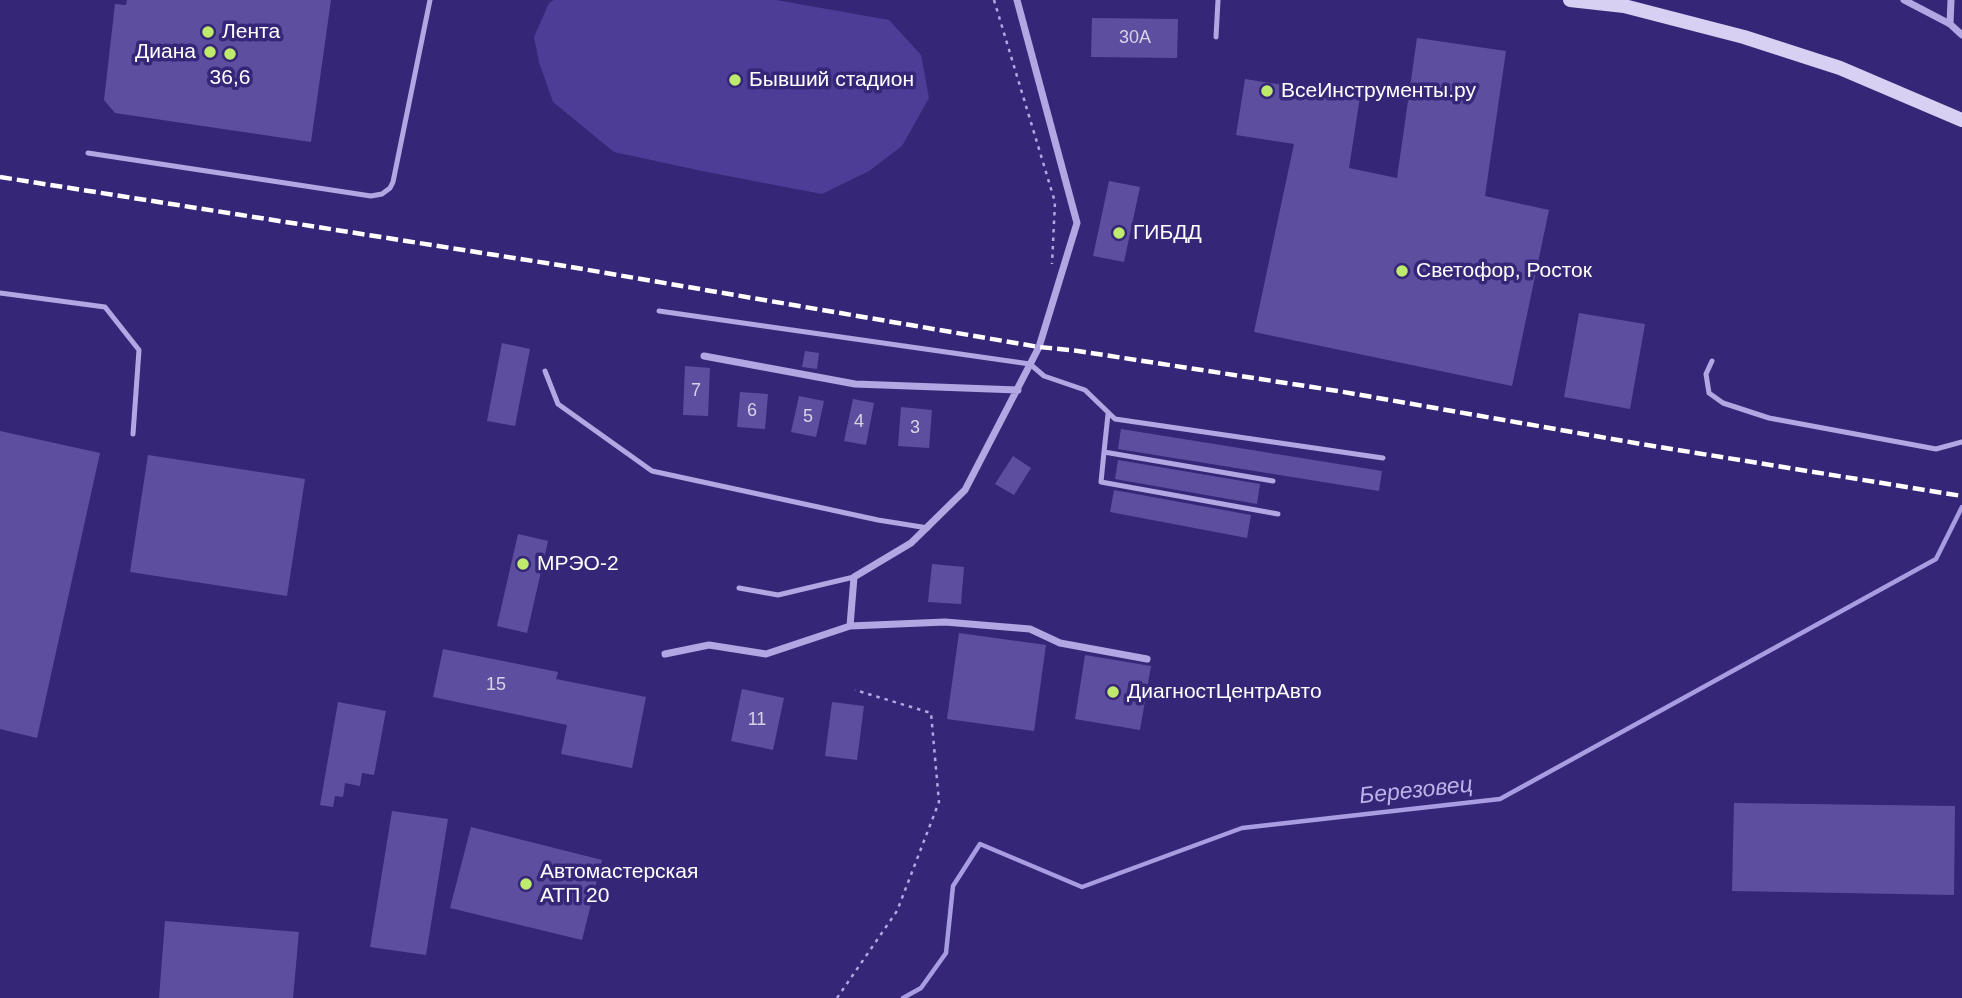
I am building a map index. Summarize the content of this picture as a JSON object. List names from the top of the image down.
{
  "water": ["Березовец"],
  "places": [
    "Лента",
    "Диана",
    "36,6",
    "Бывший стадион",
    "ВсеИнструменты.ру",
    "ГИБДД",
    "Светофор, Росток",
    "МРЭО-2",
    "ДиагностЦентрАвто",
    "Автомастерская АТП 20"
  ],
  "house_numbers": [
    "30А",
    "7",
    "6",
    "5",
    "4",
    "3",
    "15",
    "11"
  ]
}
